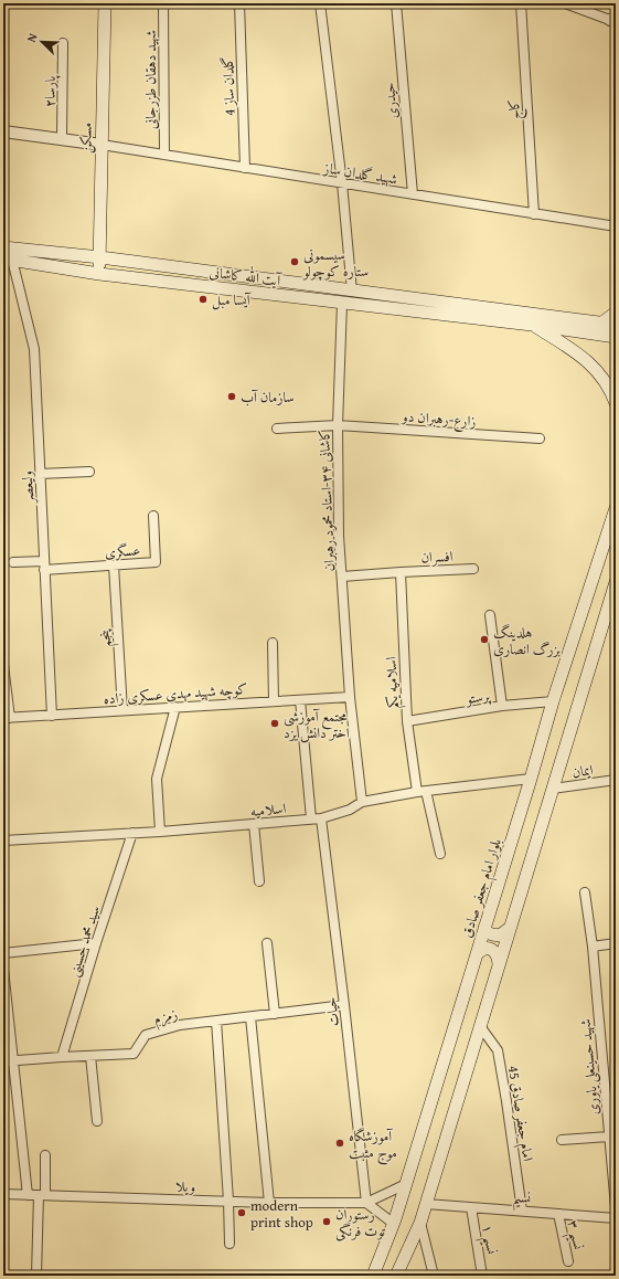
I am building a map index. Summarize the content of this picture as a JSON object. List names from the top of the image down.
{
  "streets": {
    "main road": ["مسکن", "آیت الله کاشانی", "بلوار امام جعفر صادق"],
    "street": [
      "شهید دهقان طزرجانی",
      "گلدان ساز 4",
      "پارسا۲",
      "حیدری",
      "کاج",
      "شهید گلدان ساز",
      "زارع-رهبران دو",
      "ولیعصر",
      "کاشانی ۳۴-استاد محمود رهبران",
      "عسگری",
      "افسران",
      "پنجم",
      "اسلامیه یکم",
      "کوچه شهید مهدی عسکری زاده",
      "پرستو",
      "ایمان",
      "اسلامیه",
      "سید محمد حسینی",
      "حیات",
      "زمزم",
      "شهید حسینعلی یاوری",
      "امام جعفر صادق 45",
      "ویلا",
      "نسیم",
      "نسیم ۳",
      "نسیم ۱"
    ]
  },
  "crossings": [
    ["شهید دهقان طزرجانی", "شهید گلدان ساز"],
    ["گلدان ساز 4", "شهید گلدان ساز"],
    ["حیدری", "شهید گلدان ساز"],
    ["کاج", "شهید گلدان ساز"],
    ["مسکن", "شهید گلدان ساز"],
    ["مسکن", "آیت الله کاشانی"],
    ["آیت الله کاشانی", "ولیعصر"],
    ["آیت الله کاشانی", "کاشانی ۳۴-استاد محمود رهبران"],
    ["زارع-رهبران دو", "کاشانی ۳۴-استاد محمود رهبران"],
    ["ولیعصر", "عسگری"],
    ["ولیعصر", "کوچه شهید مهدی عسکری زاده"],
    ["کاشانی ۳۴-استاد محمود رهبران", "افسران"],
    ["کاشانی ۳۴-استاد محمود رهبران", "کوچه شهید مهدی عسکری زاده"],
    ["کاشانی ۳۴-استاد محمود رهبران", "اسلامیه"],
    ["عسگری", "پنجم"],
    ["افسران", "اسلامیه یکم"],
    ["پنجم", "کوچه شهید مهدی عسکری زاده"],
    ["اسلامیه یکم", "پرستو"],
    ["اسلامیه یکم", "اسلامیه"],
    ["پرستو", "بلوار امام جعفر صادق"],
    ["اسلامیه", "بلوار امام جعفر صادق"],
    ["اسلامیه", "سید محمد حسینی"],
    ["اسلامیه", "حیات"],
    ["بلوار امام جعفر صادق", "ویلا"],
    ["سید محمد حسینی", "زمزم"],
    ["حیات", "زمزم"],
    ["حیات", "ویلا"],
    ["امام جعفر صادق 45", "نسیم"],
    ["نسیم", "نسیم ۳"],
    ["نسیم", "نسیم ۱"]
  ],
  "places": [
    "سیسمونی ستاره کوچولو",
    "آیسا مبل",
    "سازمان آب",
    "هلدینگ بزرگ انصاری",
    "مجتمع آموزشی اختر دانش یزد",
    "آموزشگاه موج مثبت",
    "modern print shop",
    "رستوران توت فرنگی"
  ],
  "north": "top left"
}
